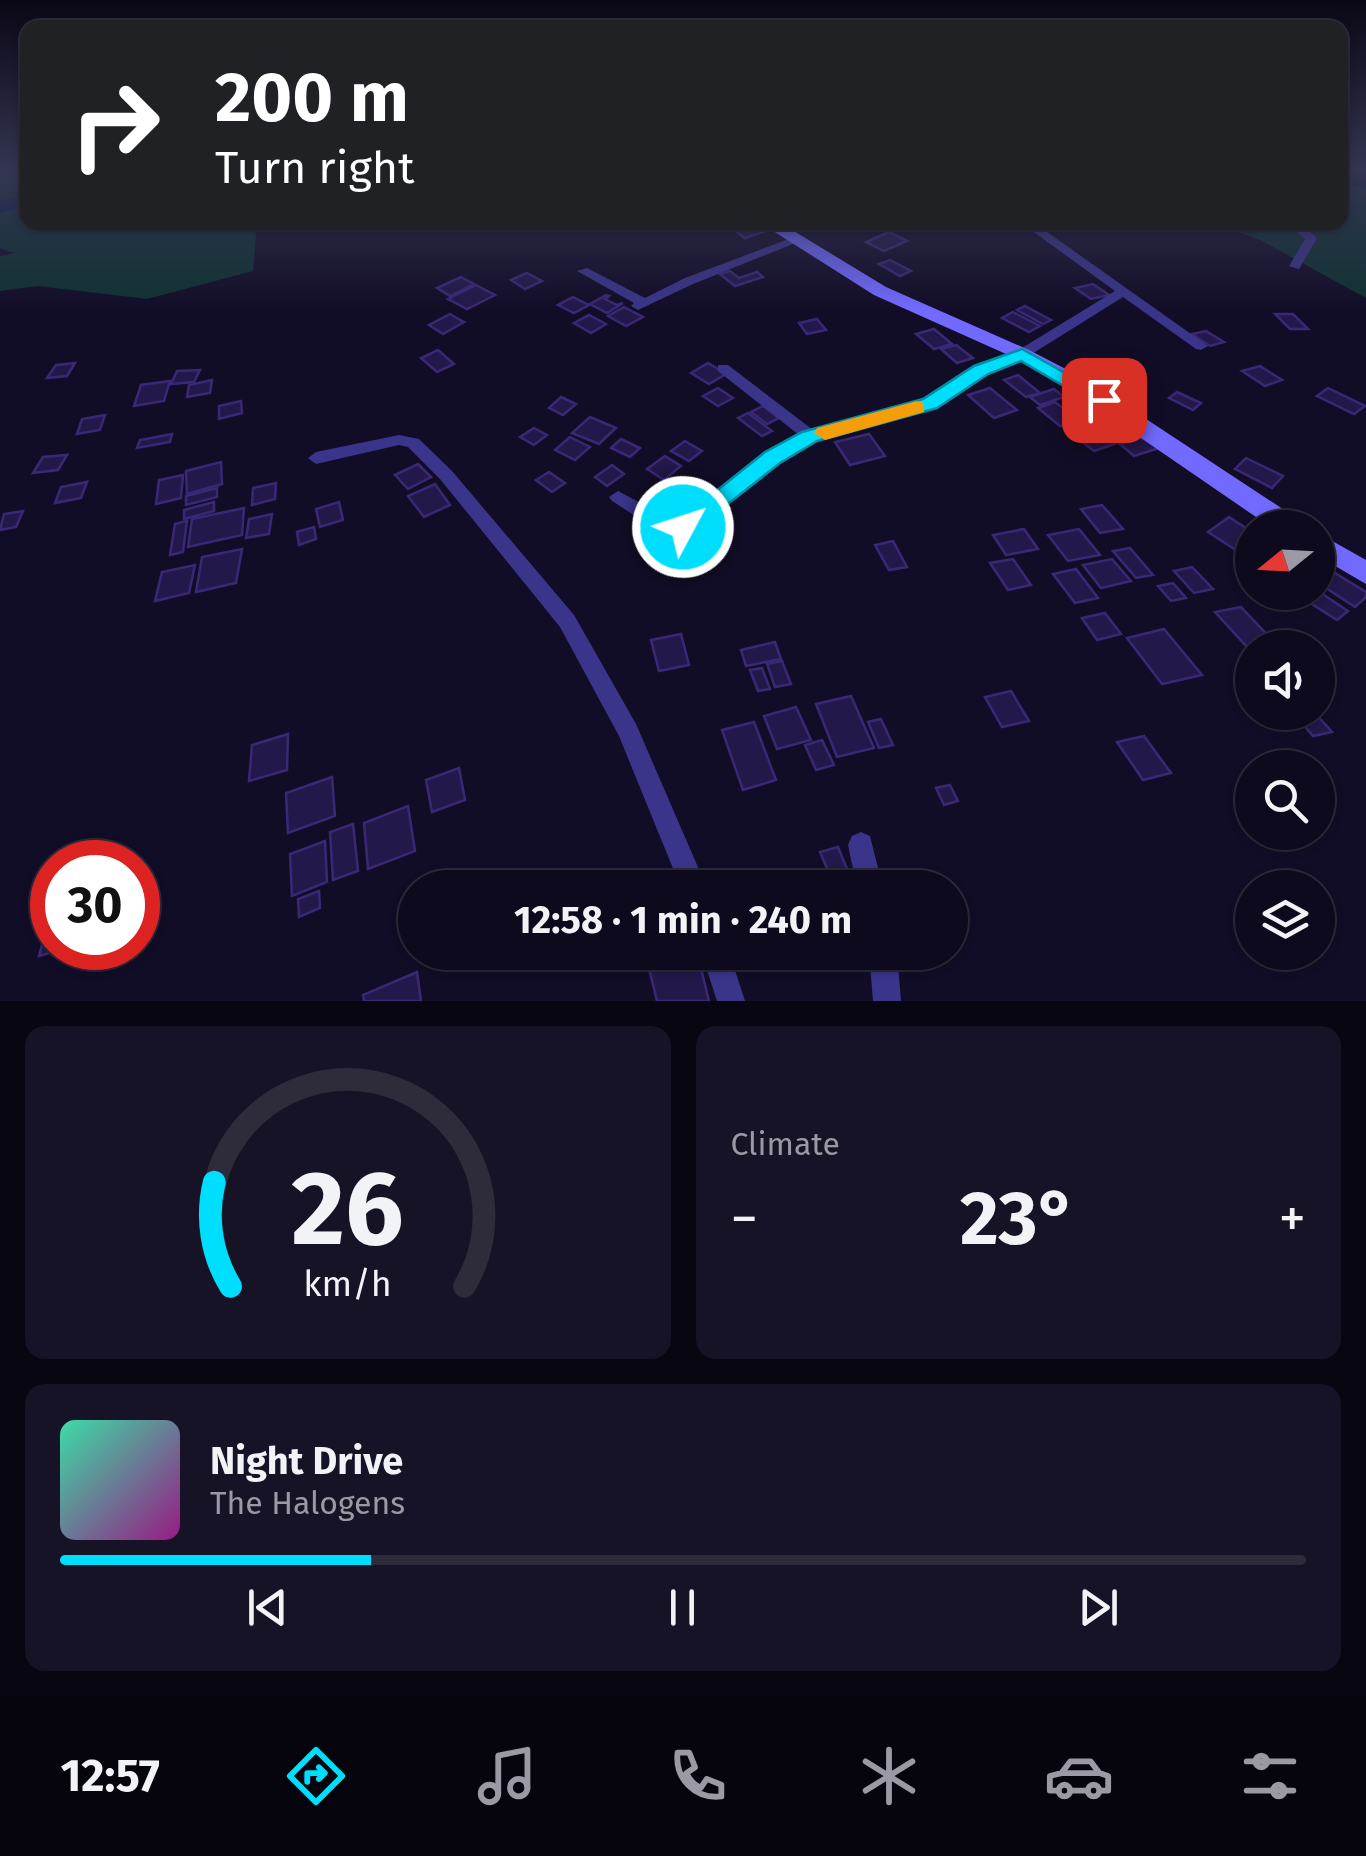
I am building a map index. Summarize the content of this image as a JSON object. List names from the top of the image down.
{
  "north": "left",
  "page": {
    "turn": ["200 m", "Turn right"],
    "limit": "30",
    "trip": "12:58 · 1 min · 240 m",
    "tile": "Climate",
    "heat": ["−", "23°", "+"],
    "song": ["Night Drive", "The Halogens"],
    "tabs": "12:57",
    "gauge": ["26", "km/h"]
  }
}
